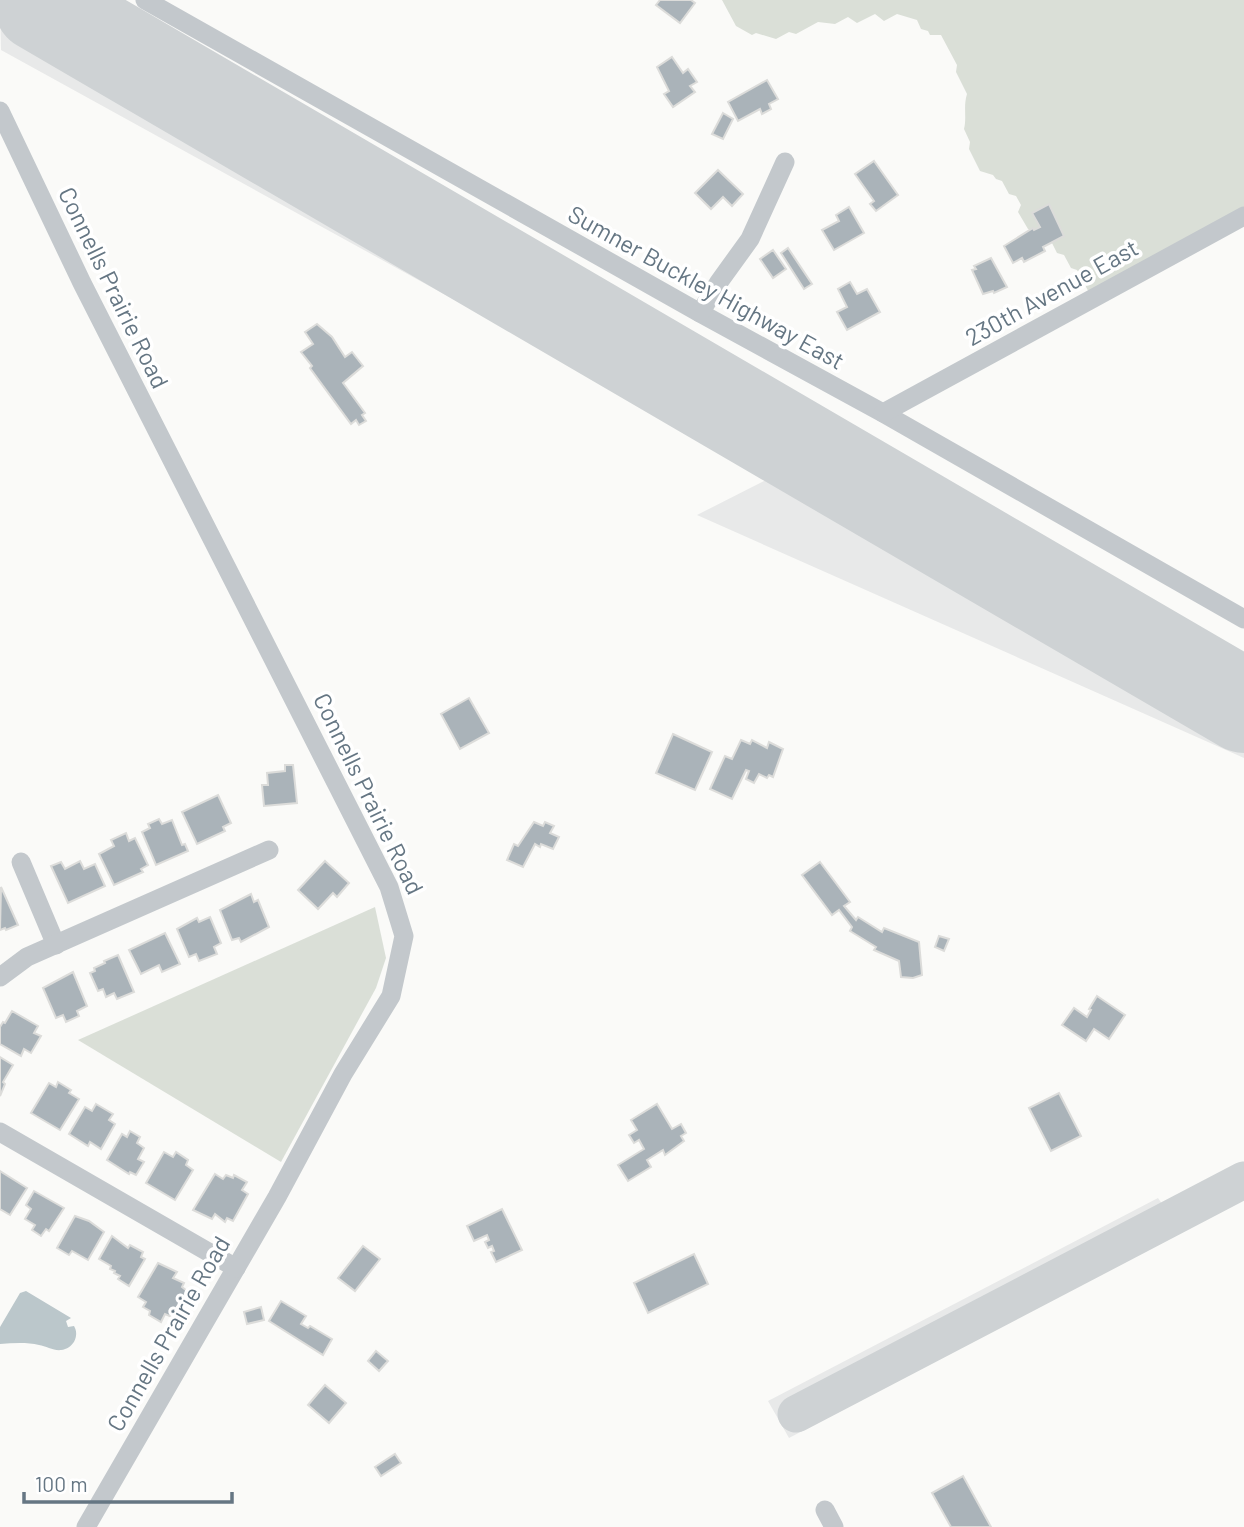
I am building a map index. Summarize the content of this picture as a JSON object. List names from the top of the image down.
{
  "streets": {
    "street": ["Connells Prairie Road", "Sumner Buckley Highway East", "230th Avenue East"]
  },
  "crossings": [
    ["Sumner Buckley Highway East", "230th Avenue East"]
  ],
  "scale_bar": "100 m"
}
